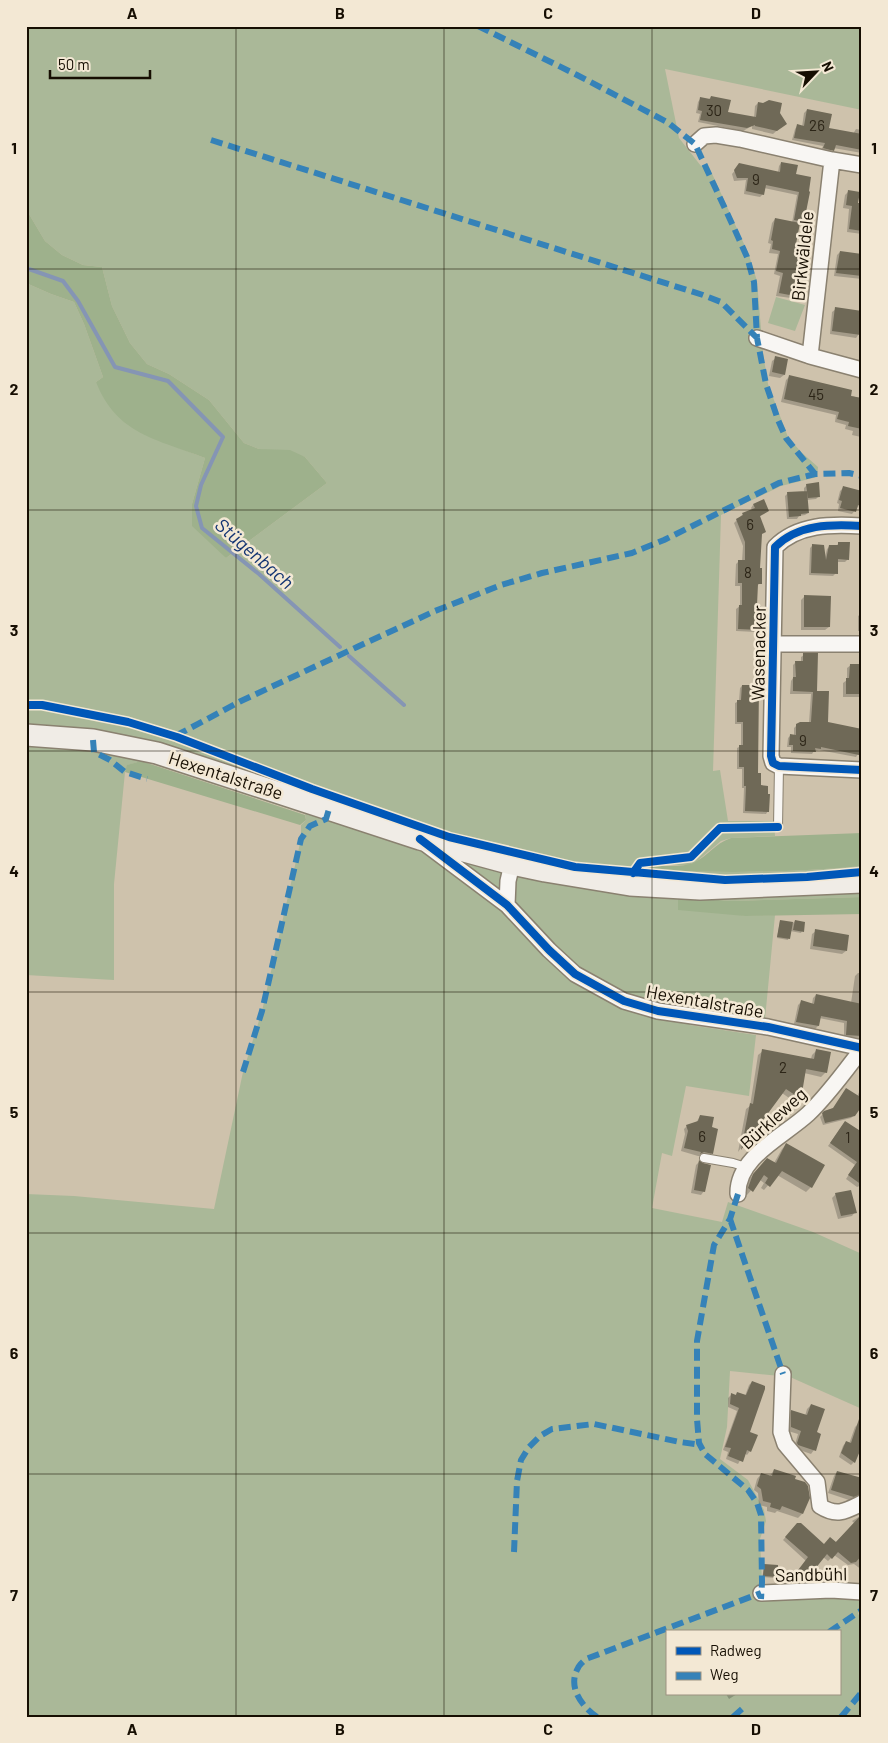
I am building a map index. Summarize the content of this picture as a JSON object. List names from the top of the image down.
{
  "streets": {
    "main road": ["Hexentalstraße"],
    "street": [
      "Birkwäldele",
      "Wasenacker",
      "Bürkleweg",
      "Sandbühl"
    ]
  },
  "crossings": [
    ["Hexentalstraße", "Bürkleweg"]
  ],
  "water": ["Stügenbach"],
  "house_numbers": [
    "30",
    "26",
    "9",
    "45",
    "6",
    "8",
    "9",
    "2",
    "6",
    "1"
  ],
  "legend": ["Radweg", "Weg"],
  "scale_bar": "50 m",
  "north": "top right",
  "grid": {
    "columns": [
      "A",
      "B",
      "C",
      "D"
    ],
    "rows": [
      "1",
      "2",
      "3",
      "4",
      "5",
      "6",
      "7"
    ]
  }
}
